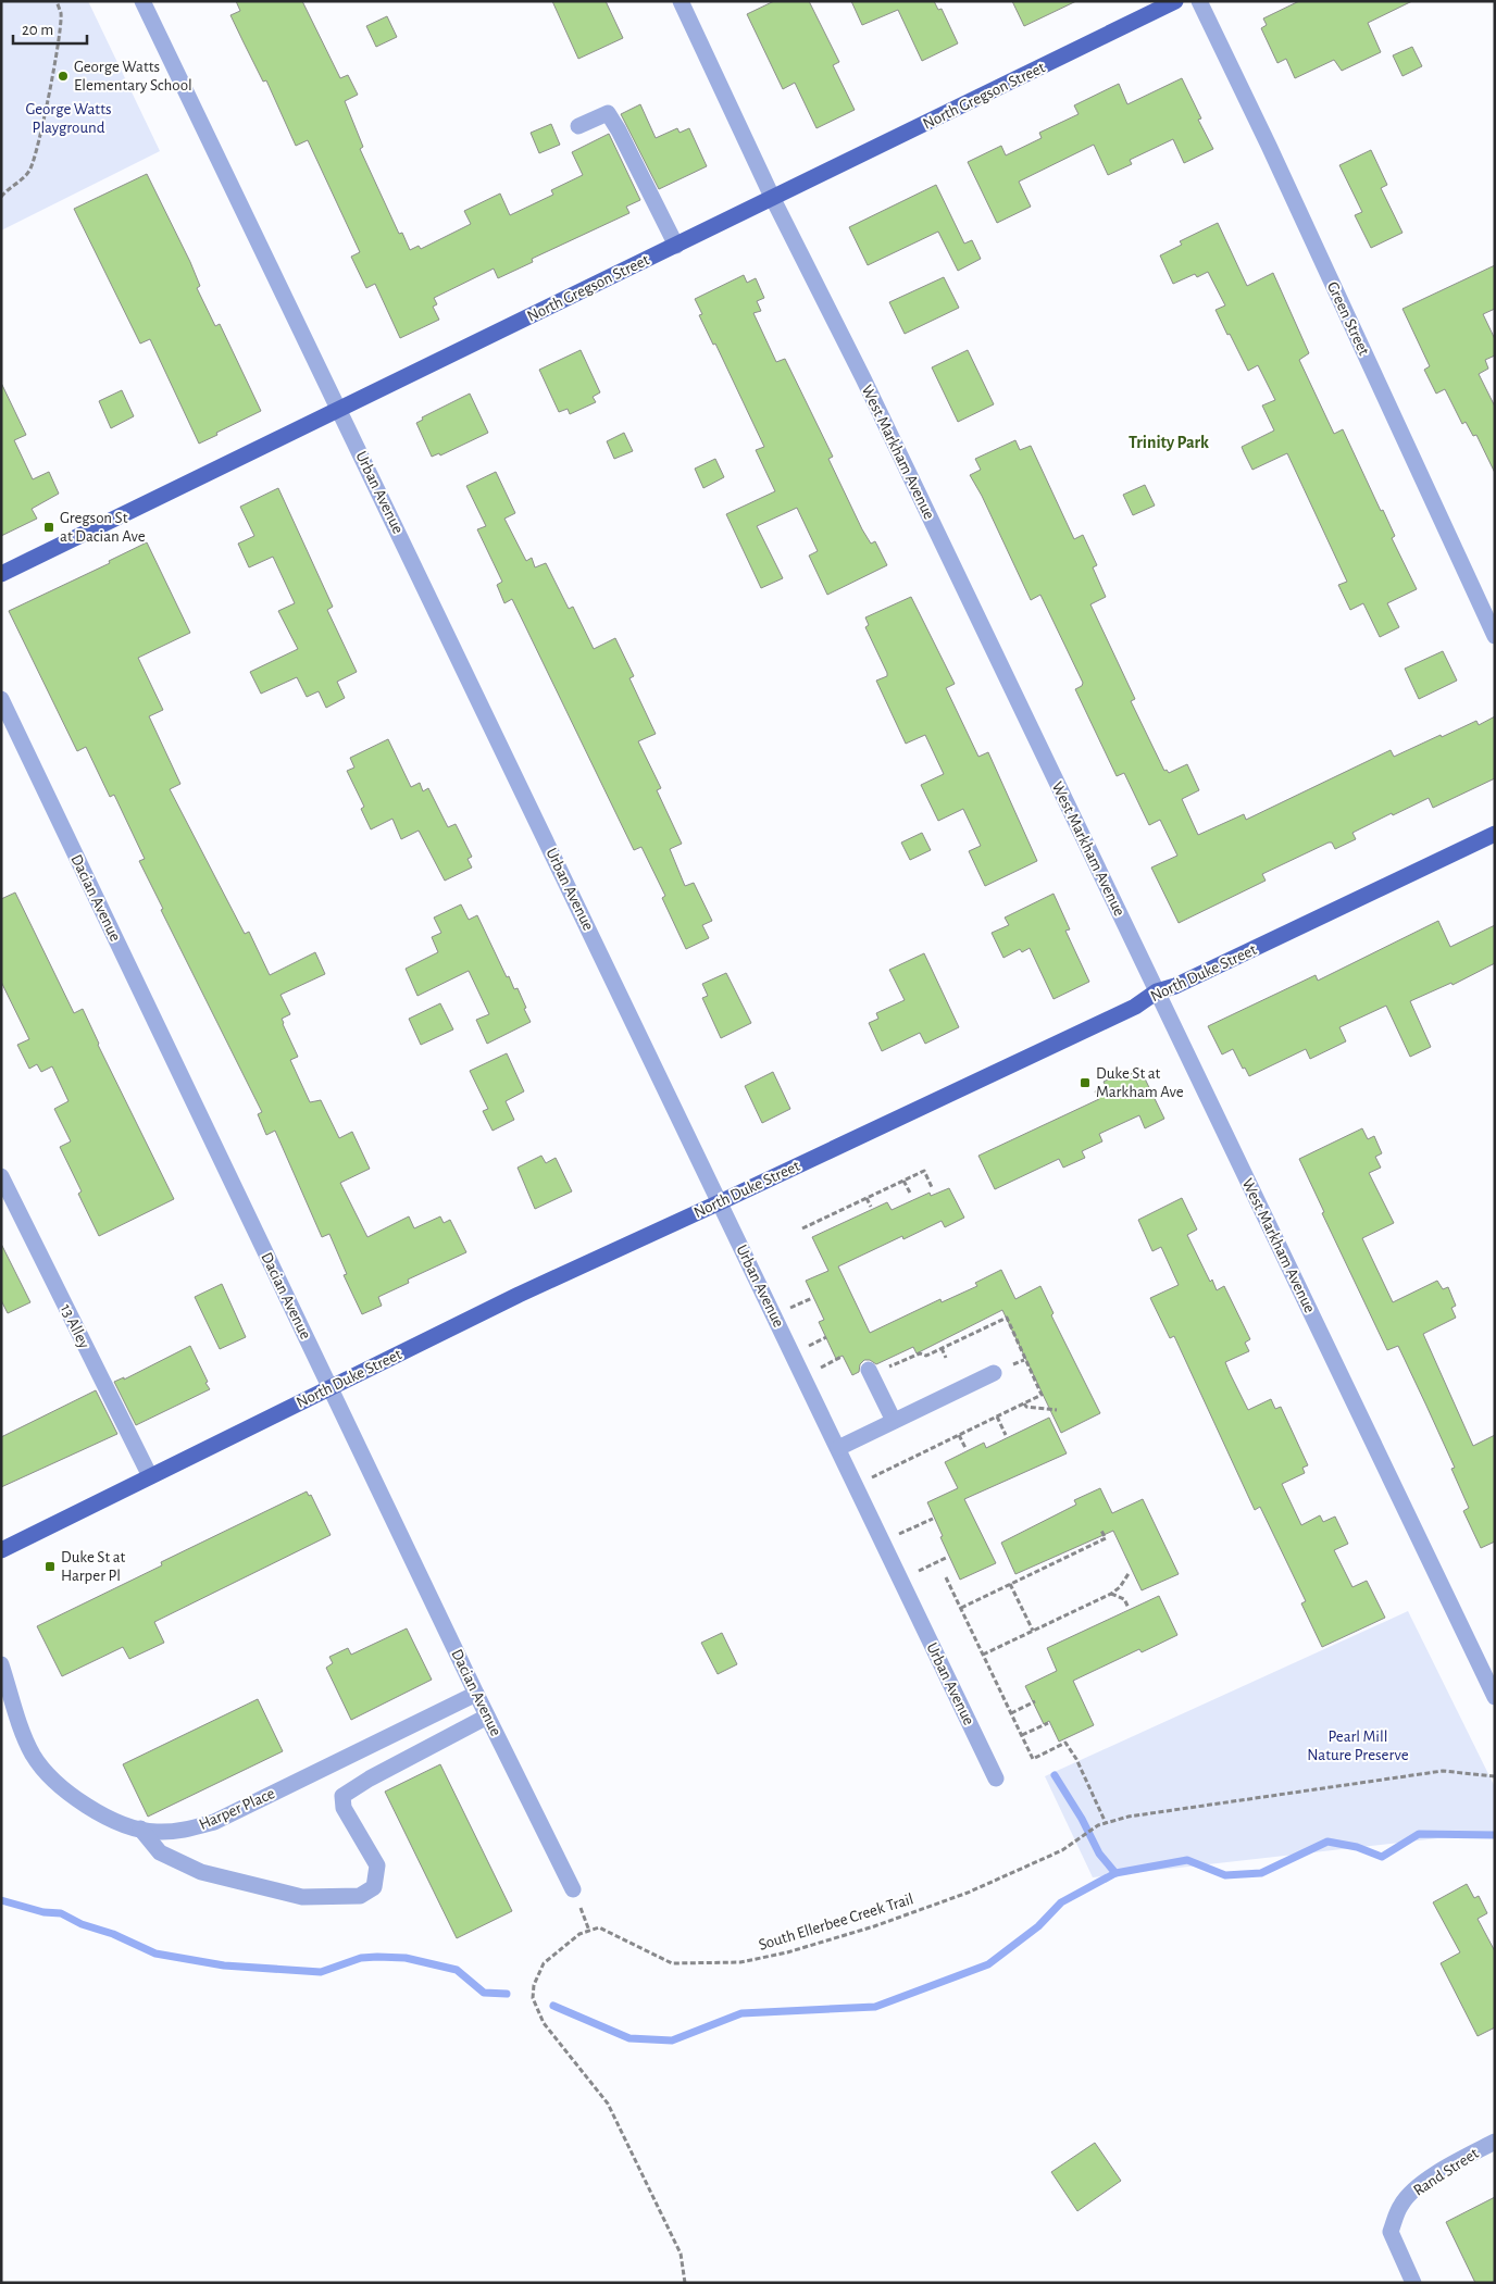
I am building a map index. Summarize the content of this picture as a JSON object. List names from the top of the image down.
{
  "streets": {
    "main road": ["North Gregson Street", "North Duke Street"],
    "street": [
      "Green Street",
      "West Markham Avenue",
      "Urban Avenue",
      "Dacian Avenue",
      "13 Alley",
      "Harper Place",
      "Rand Street"
    ],
    "path": ["South Ellerbee Creek Trail"]
  },
  "crossings": [
    ["North Gregson Street", "West Markham Avenue"],
    ["North Gregson Street", "Urban Avenue"],
    ["West Markham Avenue", "North Duke Street"],
    ["Urban Avenue", "North Duke Street"],
    ["Dacian Avenue", "North Duke Street"],
    ["Dacian Avenue", "Harper Place"],
    ["North Duke Street", "13 Alley"]
  ],
  "districts": ["Trinity Park"],
  "parks": ["George Watts Playground", "Pearl Mill Nature Preserve"],
  "places": {
    "other": ["George Watts Elementary School"],
    "transit": ["Gregson St at Dacian Ave", "Duke St at Markham Ave", "Duke St at Harper Pl"]
  },
  "scale_bar": "20 m"
}
